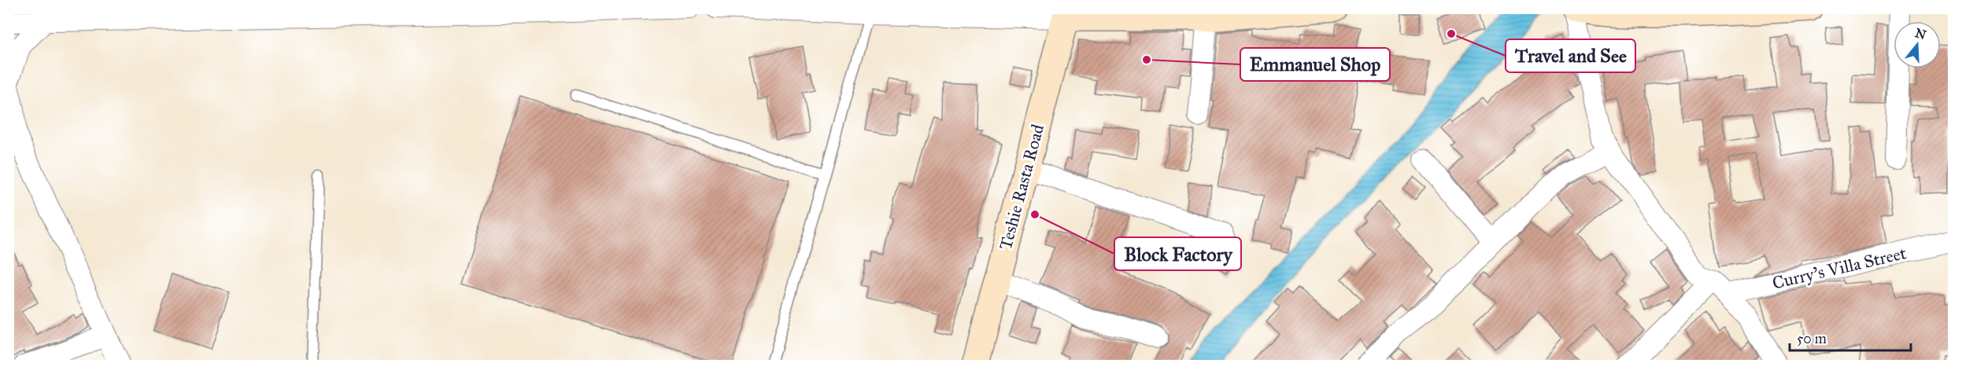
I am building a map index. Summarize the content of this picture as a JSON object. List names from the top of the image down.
{
  "streets": {
    "street": ["Teshie Rasta Road", "Curry's Villa Street"]
  },
  "places": ["Travel and See", "Emmanuel Shop", "Block Factory"],
  "scale_bar": "50 m",
  "north": "top"
}
